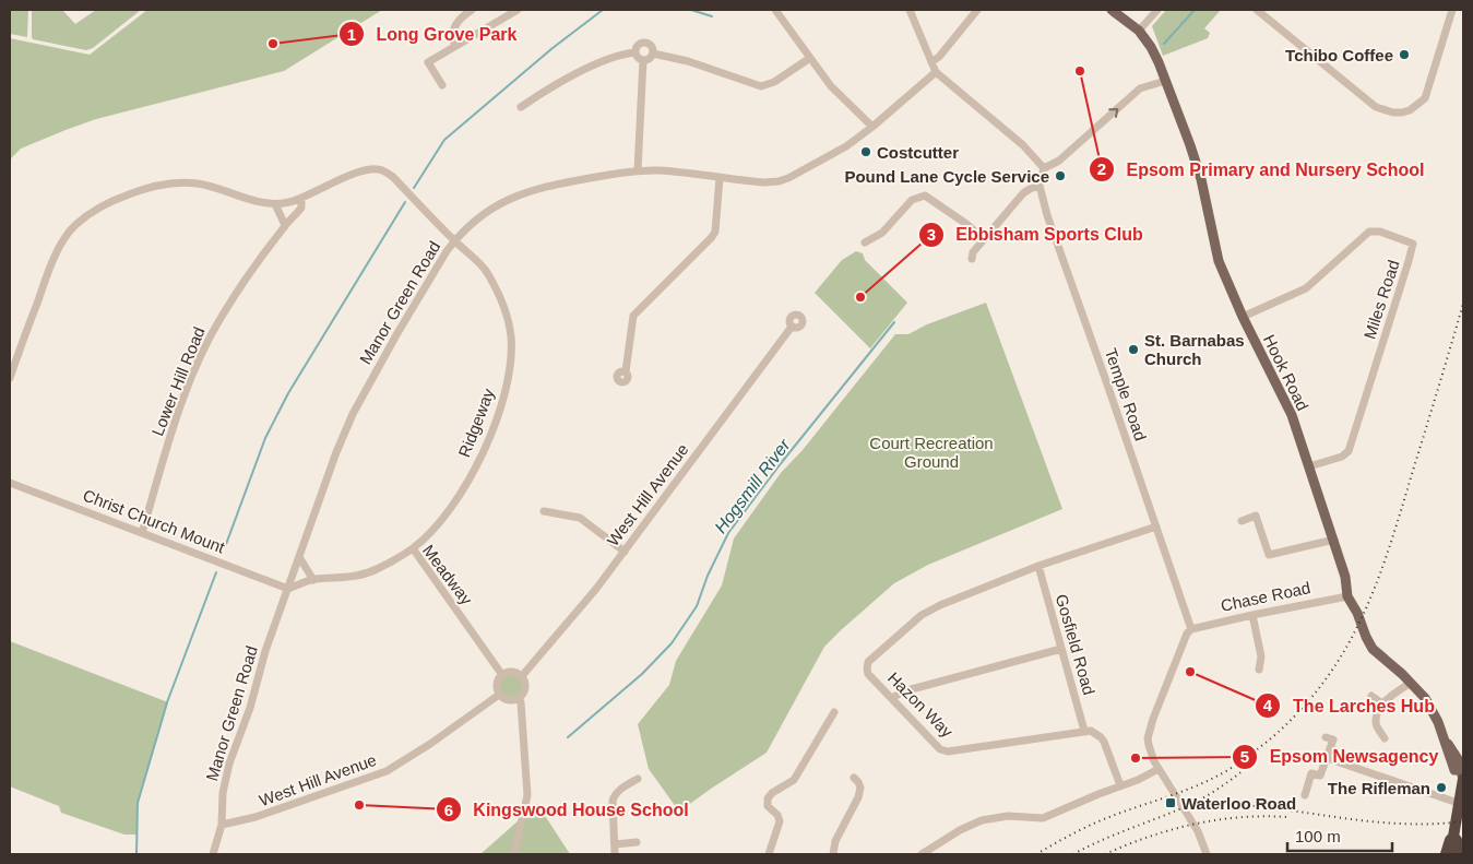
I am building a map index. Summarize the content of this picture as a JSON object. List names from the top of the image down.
{
  "streets": {
    "main road": ["Hook Road"],
    "street": [
      "Miles Road",
      "Manor Green Road",
      "Lower Hill Road",
      "Temple Road",
      "Ridgeway",
      "West Hill Avenue",
      "Christ Church Mount",
      "Meadway",
      "Chase Road",
      "Gosfield Road",
      "Hazon Way"
    ]
  },
  "crossings": [
    ["Miles Road", "Hook Road"],
    ["Manor Green Road", "Ridgeway"],
    ["Manor Green Road", "West Hill Avenue"],
    ["Manor Green Road", "Christ Church Mount"],
    ["Manor Green Road", "Meadway"],
    ["Hook Road", "Chase Road"],
    ["Lower Hill Road", "Christ Church Mount"],
    ["Temple Road", "Chase Road"],
    ["Temple Road", "Hazon Way"],
    ["Ridgeway", "Meadway"],
    ["West Hill Avenue", "Meadway"],
    ["Christ Church Mount", "Meadway"],
    ["Gosfield Road", "Hazon Way"]
  ],
  "water": ["Hogsmill River"],
  "parks": ["Court Recreation Ground"],
  "places": {
    "other": [
      "Long Grove Park",
      "Tchibo Coffee",
      "Epsom Primary and Nursery School",
      "Costcutter",
      "Pound Lane Cycle Service",
      "Ebbisham Sports Club",
      "St. Barnabas Church",
      "The Larches Hub",
      "Epsom Newsagency",
      "The Rifleman",
      "Kingswood House School"
    ],
    "transit": ["Waterloo Road"]
  },
  "scale_bar": "100 m"
}
